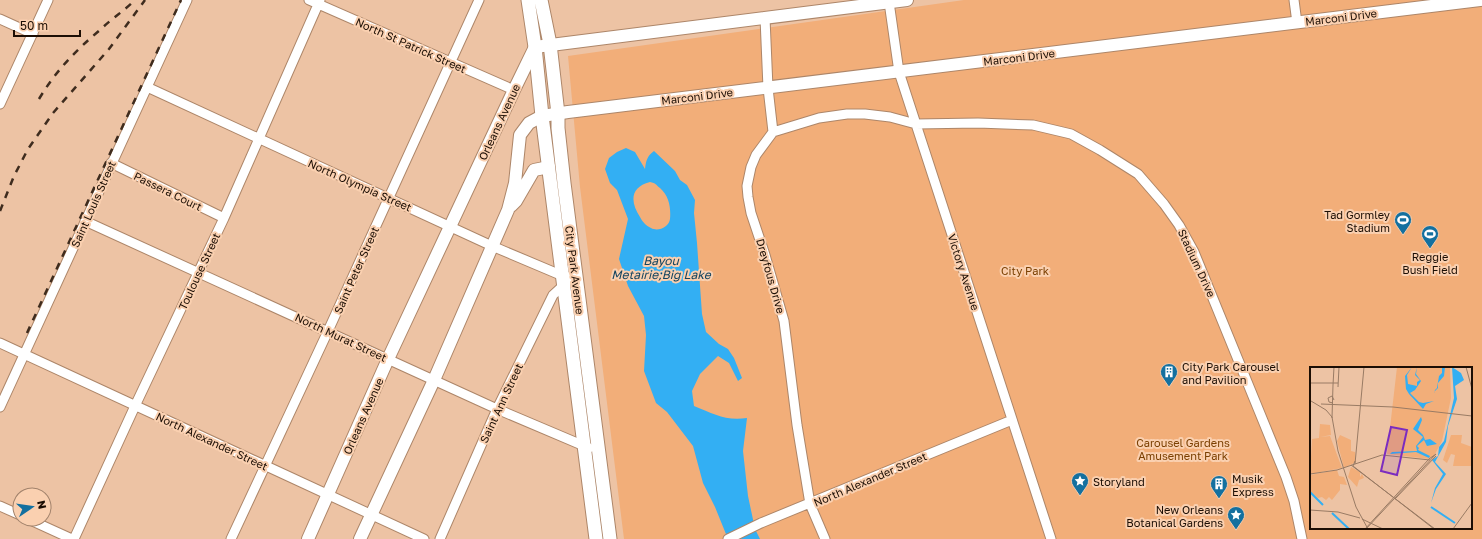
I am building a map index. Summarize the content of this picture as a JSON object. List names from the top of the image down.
{
  "streets": {
    "main road": ["City Park Avenue"],
    "street": [
      "Marconi Drive",
      "North St Patrick Street",
      "Orleans Avenue",
      "North Olympia Street",
      "Passera Court",
      "Saint Louis Street",
      "Stadium Drive",
      "Saint Peter Street",
      "Toulouse Street",
      "Victory Avenue",
      "Dreyfous Drive",
      "North Murat Street",
      "Saint Ann Street",
      "North Alexander Street"
    ]
  },
  "crossings": [
    ["Marconi Drive", "City Park Avenue"],
    ["Marconi Drive", "Victory Avenue"],
    ["North St Patrick Street", "Orleans Avenue"],
    ["North St Patrick Street", "Saint Peter Street"],
    ["North St Patrick Street", "Toulouse Street"],
    ["Orleans Avenue", "North Olympia Street"],
    ["Orleans Avenue", "City Park Avenue"],
    ["Orleans Avenue", "North Murat Street"],
    ["Orleans Avenue", "North Alexander Street"],
    ["North Olympia Street", "Saint Louis Street"],
    ["North Olympia Street", "Saint Peter Street"],
    ["North Olympia Street", "City Park Avenue"],
    ["North Olympia Street", "Toulouse Street"],
    ["North Olympia Street", "Saint Ann Street"],
    ["Passera Court", "Saint Louis Street"],
    ["Passera Court", "Toulouse Street"],
    ["Saint Louis Street", "North Murat Street"],
    ["Saint Louis Street", "North Alexander Street"],
    ["Stadium Drive", "Victory Avenue"],
    ["Stadium Drive", "Dreyfous Drive"],
    ["Saint Peter Street", "North Murat Street"],
    ["Saint Peter Street", "North Alexander Street"],
    ["City Park Avenue", "North Murat Street"],
    ["City Park Avenue", "Saint Ann Street"],
    ["Toulouse Street", "North Murat Street"],
    ["Toulouse Street", "North Alexander Street"],
    ["Victory Avenue", "North Alexander Street"],
    ["Dreyfous Drive", "North Alexander Street"],
    ["North Murat Street", "Saint Ann Street"]
  ],
  "water": ["Bayou Metairie;Big Lake"],
  "parks": ["City Park", "Carousel Gardens Amusement Park"],
  "places": {
    "sports": ["Tad Gormley Stadium", "Reggie Bush Field"],
    "building": ["City Park Carousel and Pavilion", "Musik Express"],
    "place": ["Storyland", "New Orleans Botanical Gardens"]
  },
  "scale_bar": "50 m",
  "north": "right"
}
